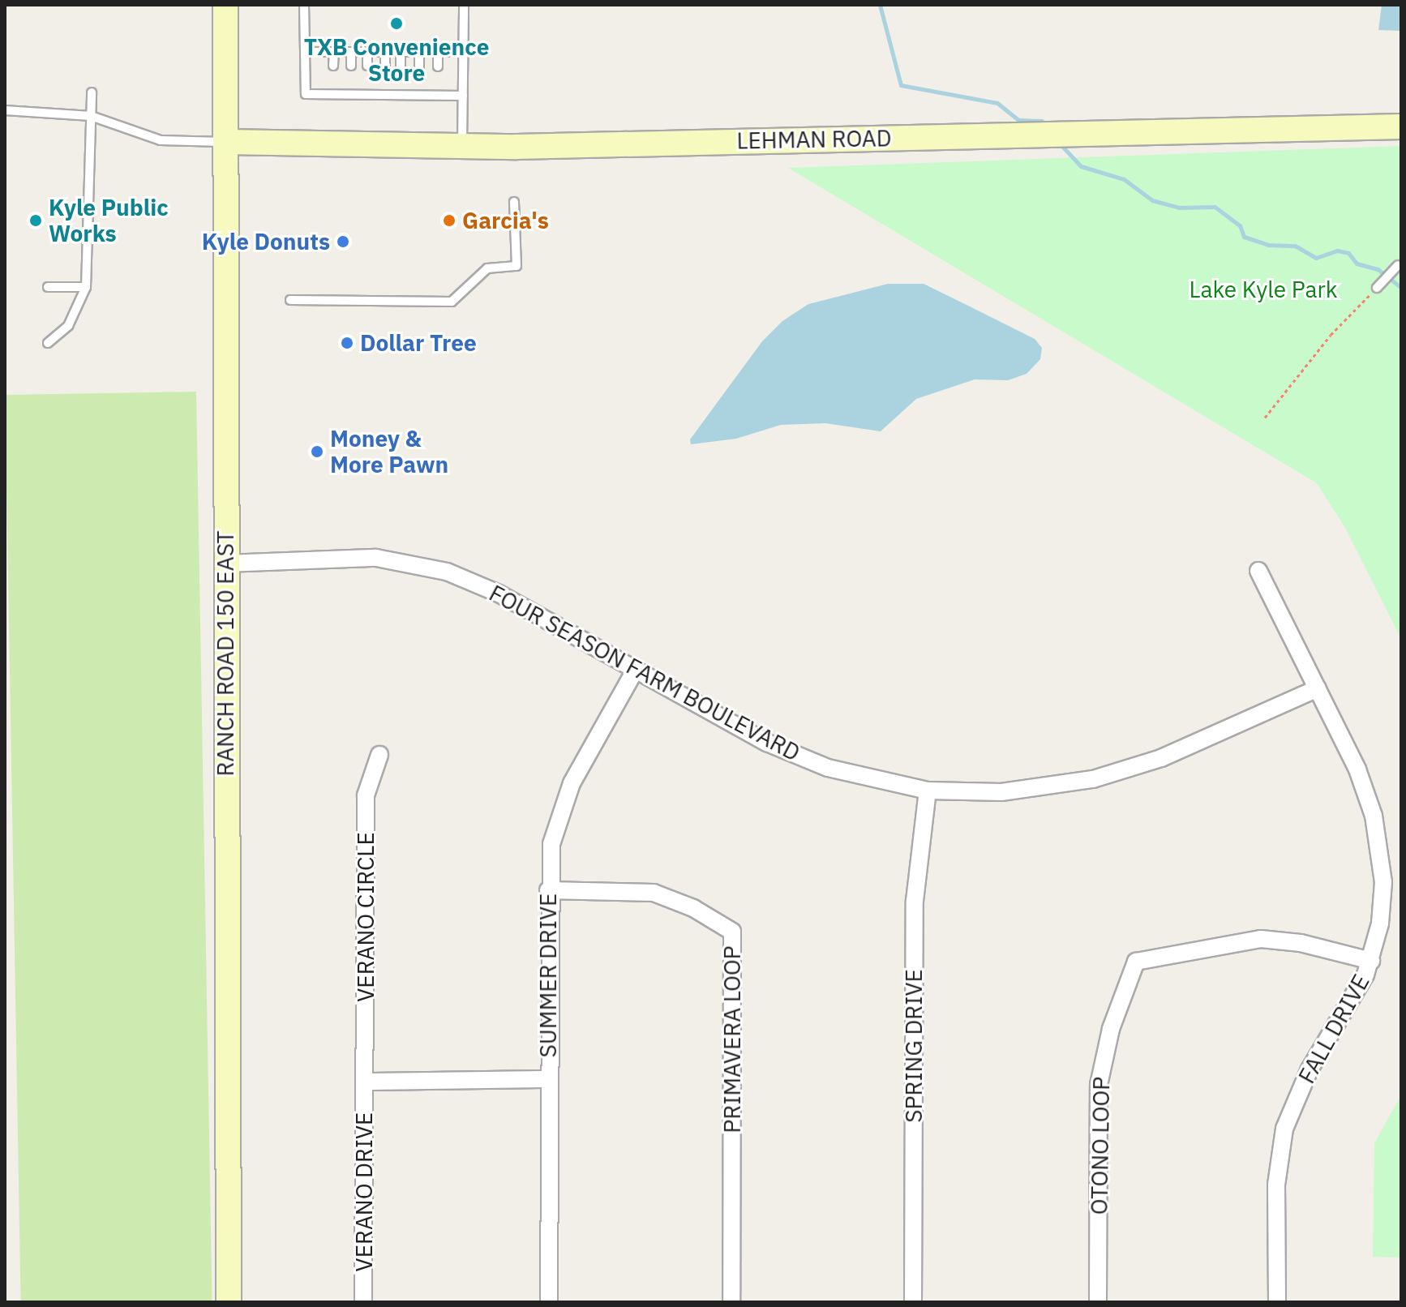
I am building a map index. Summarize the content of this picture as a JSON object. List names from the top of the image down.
{
  "streets": {
    "main road": ["LEHMAN ROAD", "RANCH ROAD 150 EAST"],
    "street": [
      "FOUR SEASON FARM BOULEVARD",
      "VERANO CIRCLE",
      "SUMMER DRIVE",
      "FALL DRIVE",
      "PRIMAVERA LOOP",
      "SPRING DRIVE",
      "OTONO LOOP",
      "VERANO DRIVE"
    ]
  },
  "crossings": [
    ["LEHMAN ROAD", "RANCH ROAD 150 EAST"],
    ["RANCH ROAD 150 EAST", "FOUR SEASON FARM BOULEVARD"],
    ["FOUR SEASON FARM BOULEVARD", "SUMMER DRIVE"],
    ["FOUR SEASON FARM BOULEVARD", "FALL DRIVE"],
    ["FOUR SEASON FARM BOULEVARD", "SPRING DRIVE"],
    ["VERANO CIRCLE", "VERANO DRIVE"],
    ["SUMMER DRIVE", "PRIMAVERA LOOP"],
    ["FALL DRIVE", "OTONO LOOP"]
  ],
  "parks": ["Lake Kyle Park"],
  "places": [
    "TXB Convenience Store",
    "Kyle Public Works",
    "Garcia's",
    "Kyle Donuts",
    "Dollar Tree",
    "Money & More Pawn"
  ]
}
